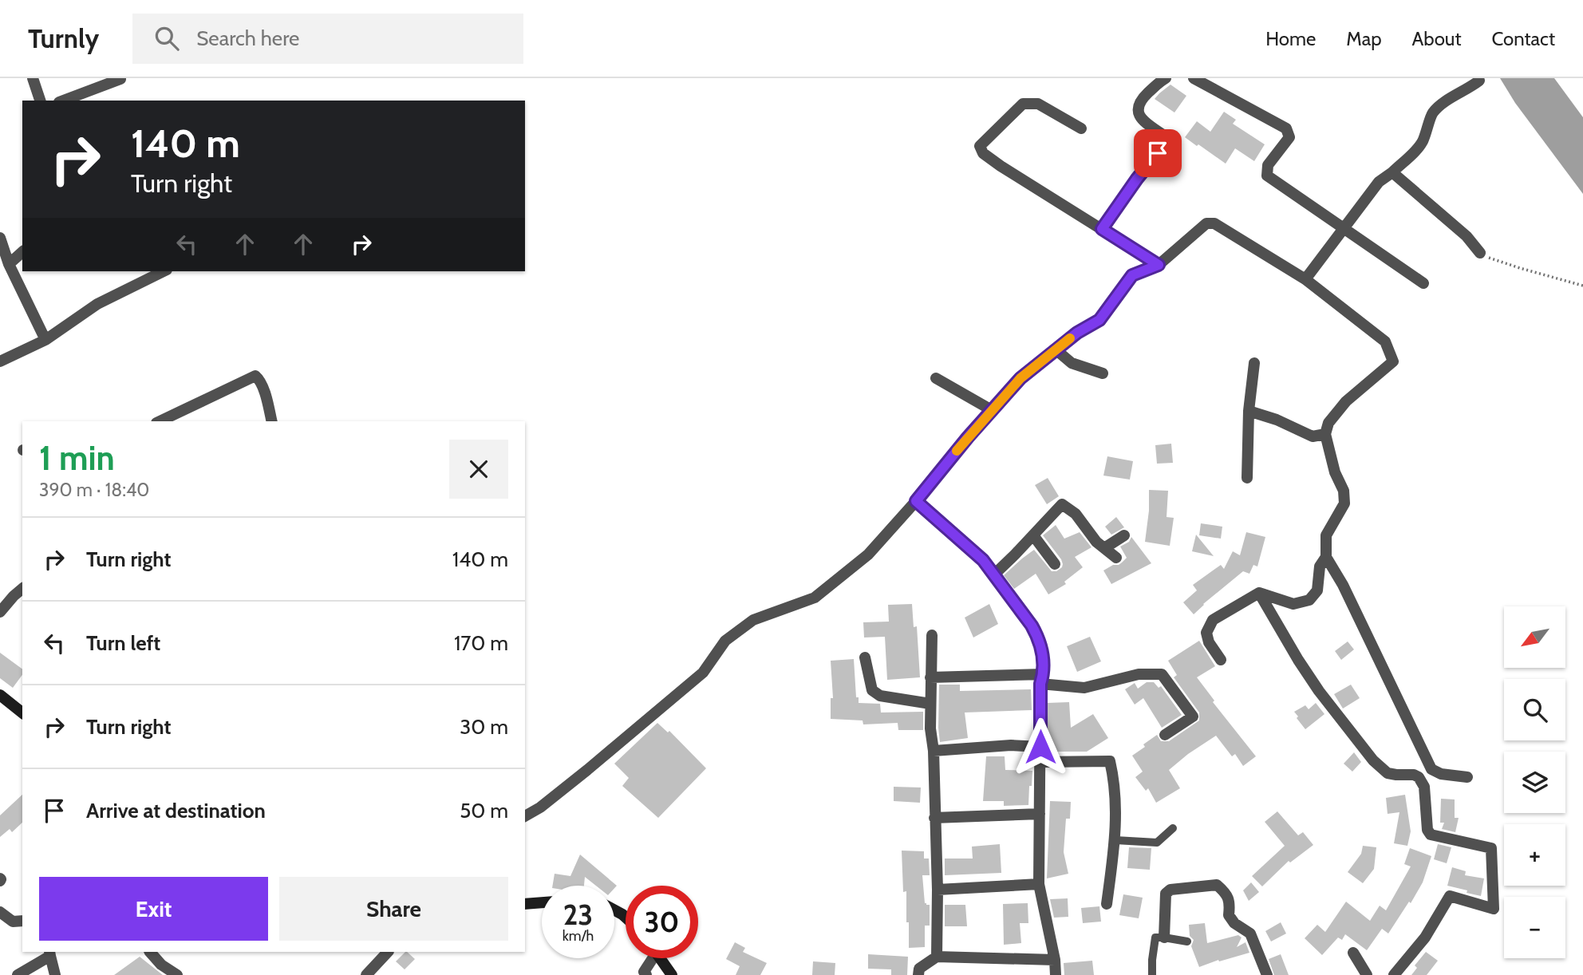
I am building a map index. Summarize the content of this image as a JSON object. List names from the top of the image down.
{
  "north": "bottom left",
  "page": {
    "header": "Turnly",
    "search": "Search here",
    "nav": [
      "Home",
      "Map",
      "About",
      "Contact"
    ],
    "turn": ["140 m", "Turn right"],
    "heading": ["1 min", "390 m · 18:40"],
    "list": [
      {
        "name": "Turn right",
        "value": "140 m"
      },
      {
        "name": "Turn left",
        "value": "170 m"
      },
      {
        "name": "Turn right",
        "value": "30 m"
      },
      {
        "name": "Arrive at destination",
        "value": "50 m"
      }
    ],
    "map_buttons": ["+", "−"],
    "buttons": ["Exit", "Share"],
    "speed": "23 km/h",
    "limit": "30"
  }
}
